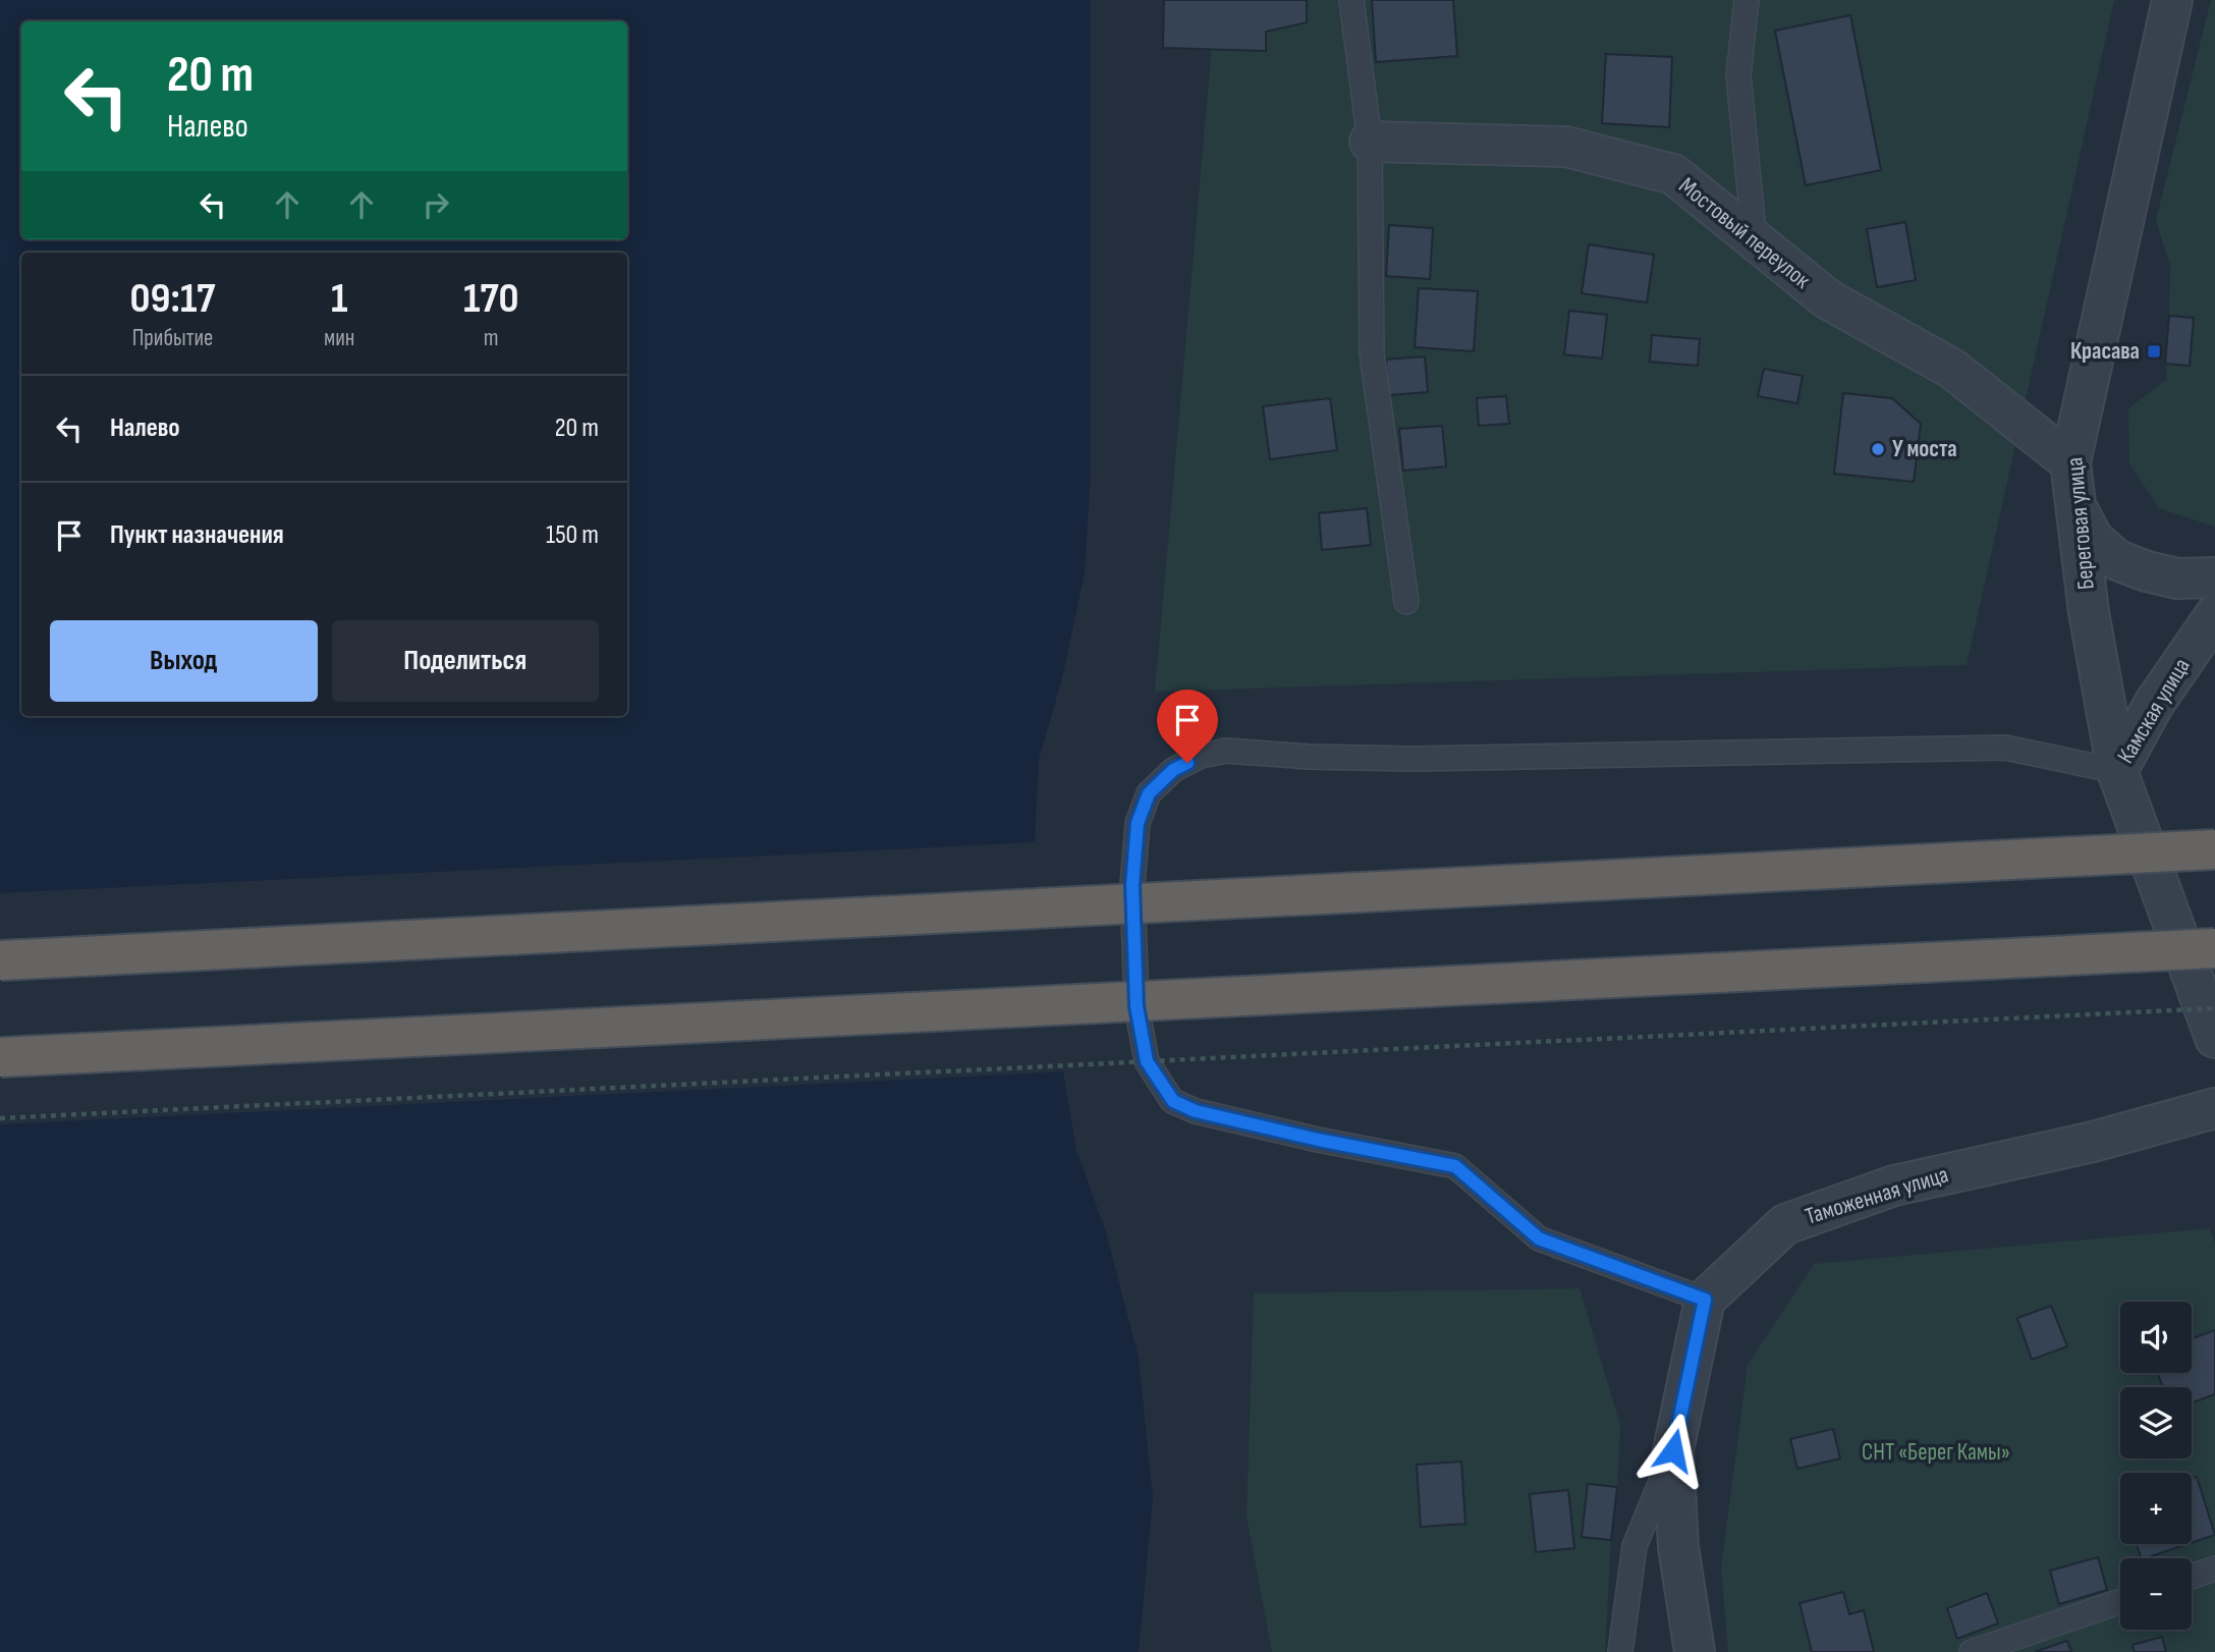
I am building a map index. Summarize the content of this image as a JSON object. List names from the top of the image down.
{
  "streets": {
    "street": [
      "Мостовый переулок",
      "Береговая улица",
      "Камская улица",
      "Таможенная улица"
    ]
  },
  "crossings": [
    ["Мостовый переулок", "Береговая улица"],
    ["Береговая улица", "Камская улица"]
  ],
  "parks": ["СНТ «Берег Камы»"],
  "places": {
    "transit": ["Красава"],
    "other": ["У моста"]
  },
  "page": {
    "turn": ["20 m", "Налево"],
    "eta": [
      "09:17",
      "Прибытие",
      "1",
      "мин",
      "170",
      "m"
    ],
    "list": [
      {
        "name": "Налево",
        "value": "20 m"
      },
      {
        "name": "Пункт назначения",
        "value": "150 m"
      }
    ],
    "buttons": ["Выход", "Поделиться"],
    "map_buttons": ["+", "−"]
  }
}
